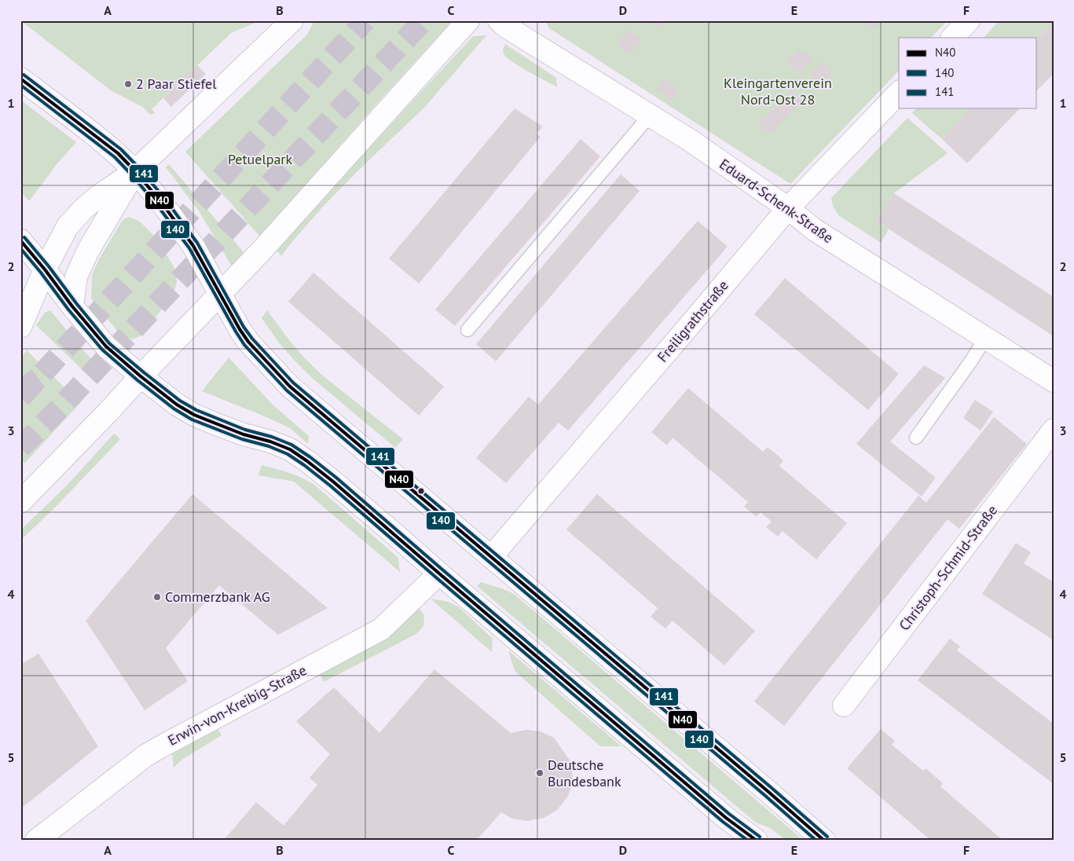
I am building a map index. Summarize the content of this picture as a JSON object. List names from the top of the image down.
{
  "streets": {
    "main road": [
      "Eduard-Schenk-Straße",
      "Freiligrathstraße",
      "Christoph-Schmid-Straße",
      "Erwin-von-Kreibig-Straße"
    ]
  },
  "crossings": [
    ["Eduard-Schenk-Straße", "Freiligrathstraße"]
  ],
  "parks": ["Kleingartenverein Nord-Ost 28", "Petuelpark"],
  "places": ["2 Paar Stiefel", "Commerzbank AG", "Deutsche Bundesbank"],
  "lines": ["transit line 141", "transit line N40", "transit line 140"],
  "legend": ["N40", "140", "141"],
  "grid": {
    "columns": [
      "A",
      "B",
      "C",
      "D",
      "E",
      "F"
    ],
    "rows": [
      "1",
      "2",
      "3",
      "4",
      "5"
    ]
  }
}
